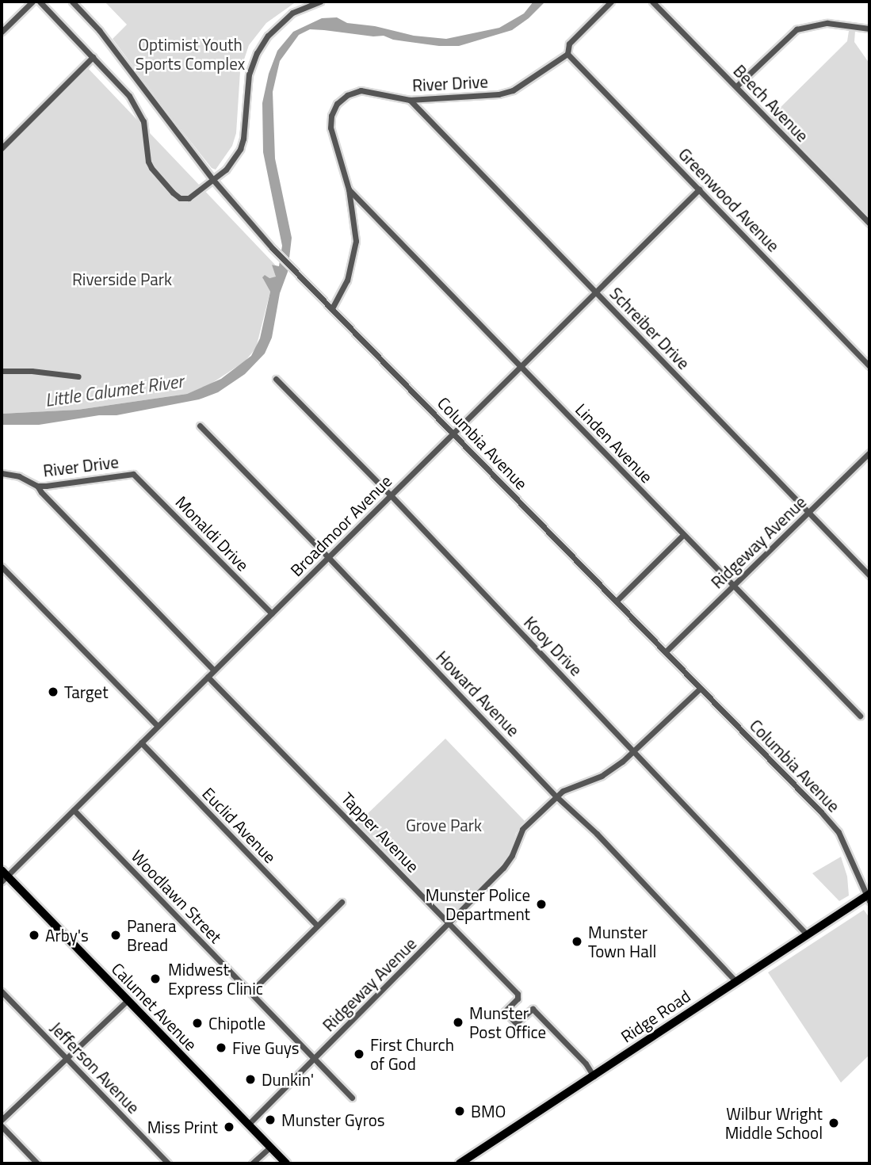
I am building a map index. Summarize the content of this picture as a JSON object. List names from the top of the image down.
{
  "streets": {
    "main road": ["Calumet Avenue", "Ridge Road"],
    "street": [
      "River Drive",
      "Beech Avenue",
      "Greenwood Avenue",
      "Schreiber Drive",
      "Columbia Avenue",
      "Linden Avenue",
      "Broadmoor Avenue",
      "Monaldi Drive",
      "Ridgeway Avenue",
      "Kooy Drive",
      "Howard Avenue",
      "Euclid Avenue",
      "Tapper Avenue",
      "Woodlawn Street",
      "Jefferson Avenue"
    ]
  },
  "crossings": [
    ["River Drive", "Greenwood Avenue"],
    ["River Drive", "Schreiber Drive"],
    ["River Drive", "Columbia Avenue"],
    ["River Drive", "Linden Avenue"],
    ["River Drive", "Monaldi Drive"],
    ["Greenwood Avenue", "Broadmoor Avenue"],
    ["Schreiber Drive", "Broadmoor Avenue"],
    ["Schreiber Drive", "Ridgeway Avenue"],
    ["Columbia Avenue", "Broadmoor Avenue"],
    ["Columbia Avenue", "Ridgeway Avenue"],
    ["Columbia Avenue", "Ridge Road"],
    ["Linden Avenue", "Broadmoor Avenue"],
    ["Linden Avenue", "Ridgeway Avenue"],
    ["Broadmoor Avenue", "Monaldi Drive"],
    ["Broadmoor Avenue", "Kooy Drive"],
    ["Broadmoor Avenue", "Howard Avenue"],
    ["Broadmoor Avenue", "Euclid Avenue"],
    ["Broadmoor Avenue", "Tapper Avenue"],
    ["Broadmoor Avenue", "Woodlawn Street"],
    ["Broadmoor Avenue", "Calumet Avenue"],
    ["Ridgeway Avenue", "Kooy Drive"],
    ["Ridgeway Avenue", "Howard Avenue"],
    ["Ridgeway Avenue", "Tapper Avenue"],
    ["Ridgeway Avenue", "Woodlawn Street"],
    ["Ridgeway Avenue", "Calumet Avenue"],
    ["Kooy Drive", "Ridge Road"],
    ["Howard Avenue", "Ridge Road"],
    ["Tapper Avenue", "Ridge Road"]
  ],
  "water": ["Little Calumet River"],
  "parks": ["Optimist Youth Sports Complex", "Riverside Park", "Grove Park"],
  "places": [
    "Target",
    "Munster Police Department",
    "Arby's",
    "Panera Bread",
    "Munster Town Hall",
    "Midwest Express Clinic",
    "Munster Post Office",
    "Chipotle",
    "Five Guys",
    "First Church of God",
    "Dunkin'",
    "BMO",
    "Munster Gyros",
    "Wilbur Wright Middle School",
    "Miss Print"
  ]
}
